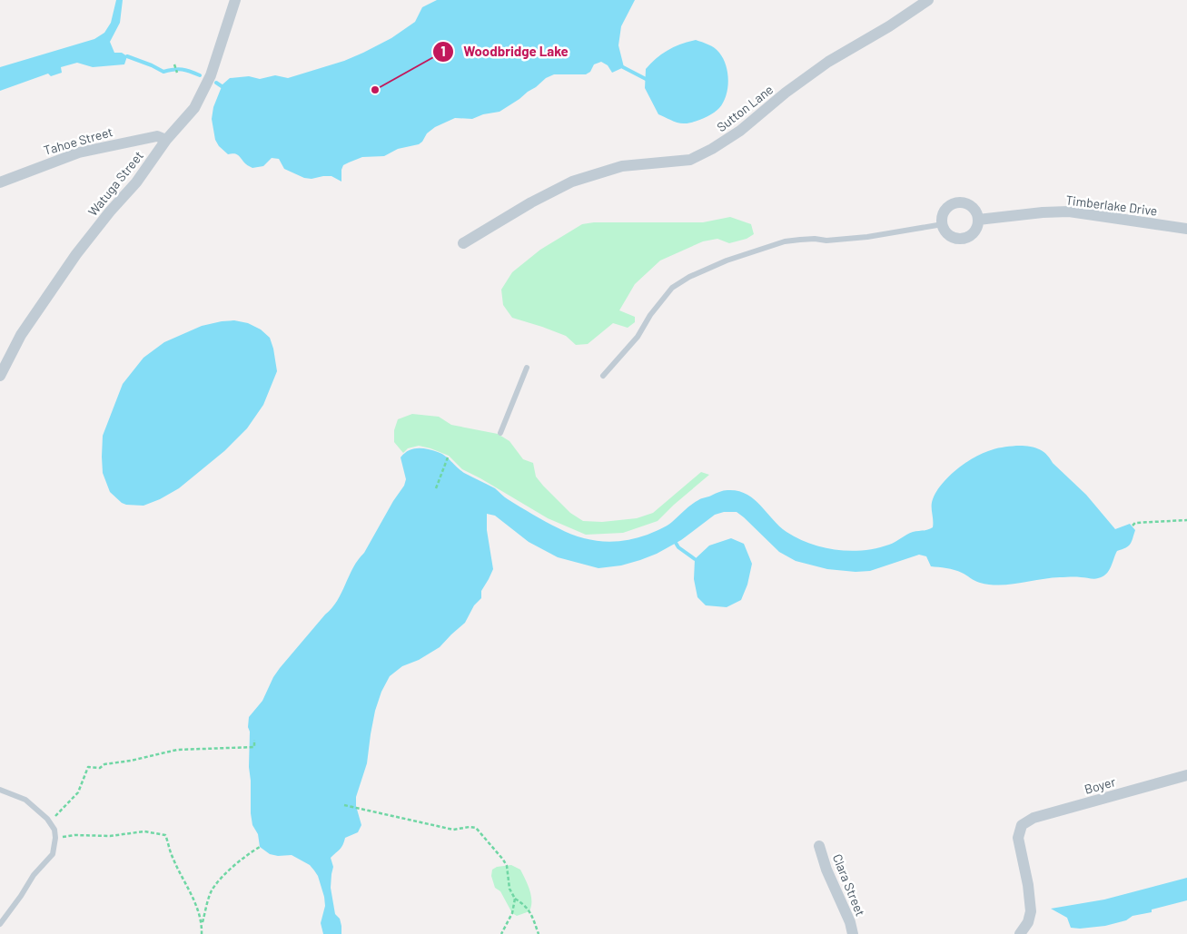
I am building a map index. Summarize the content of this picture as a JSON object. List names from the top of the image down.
{
  "streets": {
    "street": [
      "Sutton Lane",
      "Tahoe Street",
      "Watuga Street",
      "Timberlake Drive",
      "Boyer",
      "Clara Street"
    ]
  },
  "crossings": [
    ["Tahoe Street", "Watuga Street"]
  ],
  "places": ["Woodbridge Lake"]
}
